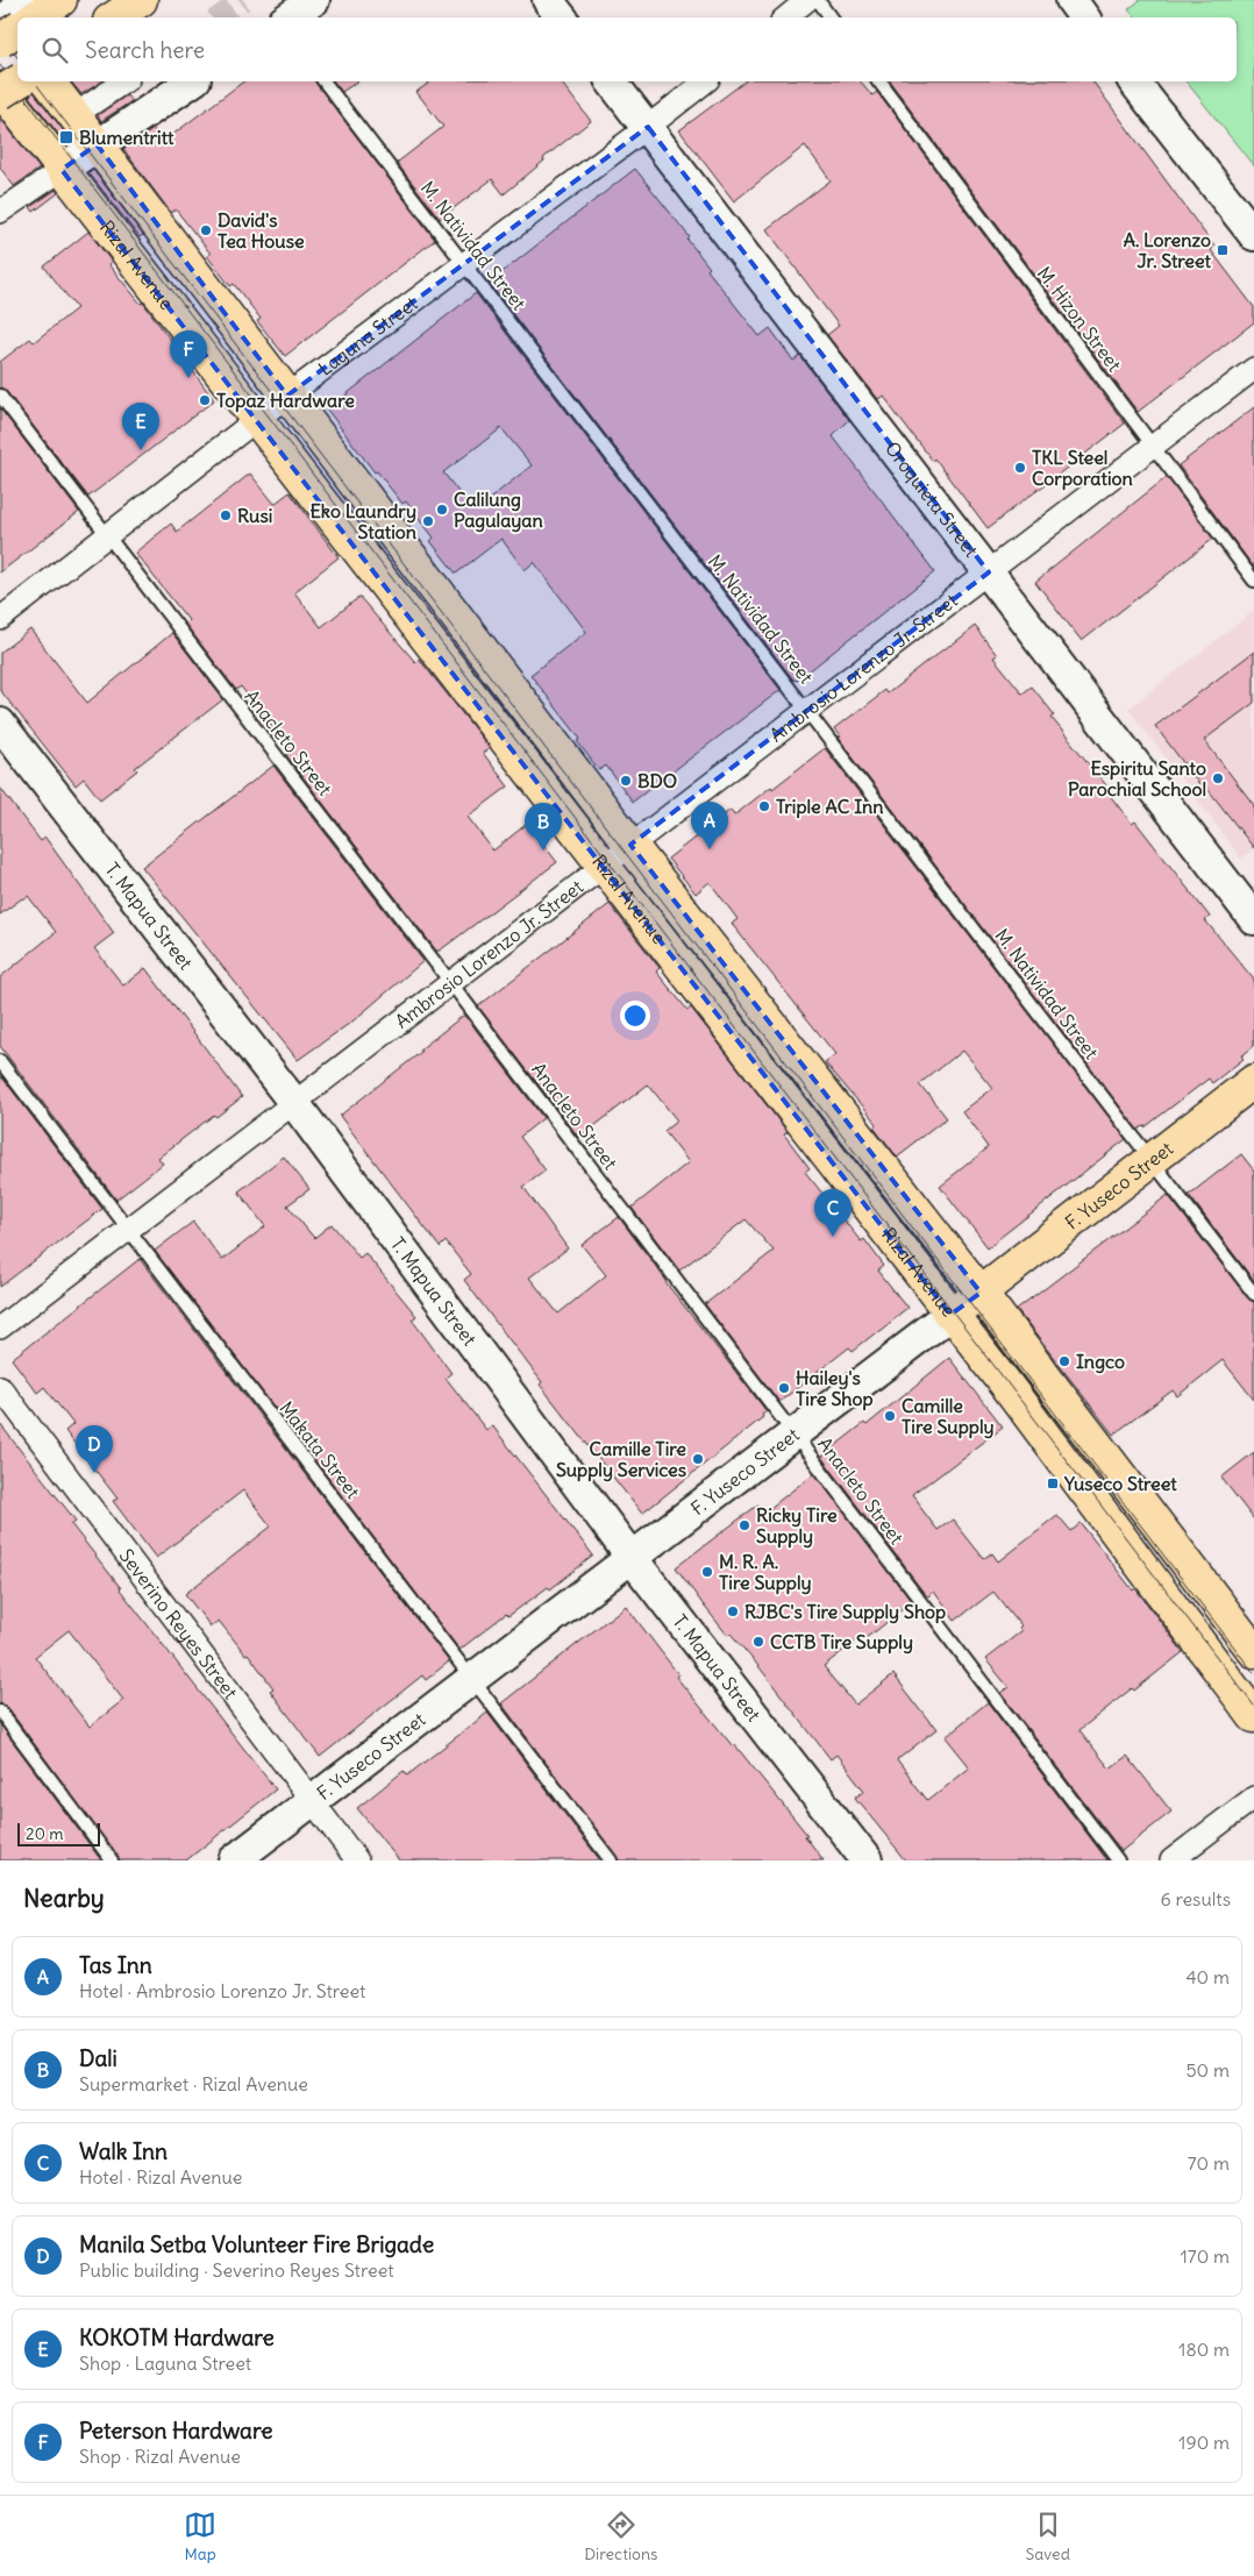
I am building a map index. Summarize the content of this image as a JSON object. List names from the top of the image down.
{
  "streets": {
    "main road": ["Rizal Avenue", "F. Yuseco Street"],
    "street": [
      "Laguna Street",
      "Oroquieta Street",
      "Ambrosio Lorenzo Jr. Street",
      "T. Mapua Street",
      "Severino Reyes Street"
    ],
    "lane": [
      "M. Natividad Street",
      "M. Hizon Street",
      "Anacleto Street",
      "Makata Street"
    ]
  },
  "crossings": [
    ["M. Natividad Street", "Laguna Street"],
    ["M. Natividad Street", "Ambrosio Lorenzo Jr. Street"],
    ["M. Natividad Street", "F. Yuseco Street"],
    ["Rizal Avenue", "Laguna Street"],
    ["Rizal Avenue", "Ambrosio Lorenzo Jr. Street"],
    ["Rizal Avenue", "F. Yuseco Street"],
    ["M. Hizon Street", "Ambrosio Lorenzo Jr. Street"],
    ["Laguna Street", "Oroquieta Street"],
    ["Laguna Street", "Anacleto Street"],
    ["Oroquieta Street", "Ambrosio Lorenzo Jr. Street"],
    ["Ambrosio Lorenzo Jr. Street", "Anacleto Street"],
    ["Ambrosio Lorenzo Jr. Street", "T. Mapua Street"],
    ["Ambrosio Lorenzo Jr. Street", "Makata Street"],
    ["Anacleto Street", "F. Yuseco Street"],
    ["T. Mapua Street", "F. Yuseco Street"],
    ["F. Yuseco Street", "Makata Street"],
    ["F. Yuseco Street", "Severino Reyes Street"]
  ],
  "places": {
    "transit": ["Blumentritt", "A. Lorenzo Jr. Street", "Yuseco Street"],
    "other": [
      "David's Tea House",
      "Topaz Hardware",
      "TKL Steel Corporation",
      "Calilung Pagulayan",
      "Rusi",
      "Eko Laundry Station",
      "Espiritu Santo Parochial School",
      "BDO",
      "Triple AC Inn",
      "Ingco",
      "Hailey's Tire Shop",
      "Camille Tire Supply",
      "Camille Tire Supply Services",
      "Ricky Tire Supply",
      "M. R. A. Tire Supply",
      "RJBC's Tire Supply Shop",
      "CCTB Tire Supply"
    ]
  },
  "scale_bar": "20 m",
  "page": {
    "search": "Search here",
    "pins": [
      "F",
      "E",
      "A",
      "B",
      "C",
      "D"
    ],
    "scale": "20 m",
    "heading": ["Nearby", "6 results"],
    "list": [
      {
        "mark": "A",
        "name": "Tas Inn",
        "note": "Hotel · Ambrosio Lorenzo Jr. Street",
        "value": "40 m"
      },
      {
        "mark": "B",
        "name": "Dali",
        "note": "Supermarket · Rizal Avenue",
        "value": "50 m"
      },
      {
        "mark": "C",
        "name": "Walk Inn",
        "note": "Hotel · Rizal Avenue",
        "value": "70 m"
      },
      {
        "mark": "D",
        "name": "Manila Setba Volunteer Fire Brigade",
        "note": "Public building · Severino Reyes Street",
        "value": "170 m"
      },
      {
        "mark": "E",
        "name": "KOKOTM Hardware",
        "note": "Shop · Laguna Street",
        "value": "180 m"
      },
      {
        "mark": "F",
        "name": "Peterson Hardware",
        "note": "Shop · Rizal Avenue",
        "value": "190 m"
      }
    ],
    "nav": ["Map", "Directions", "Saved"]
  }
}
